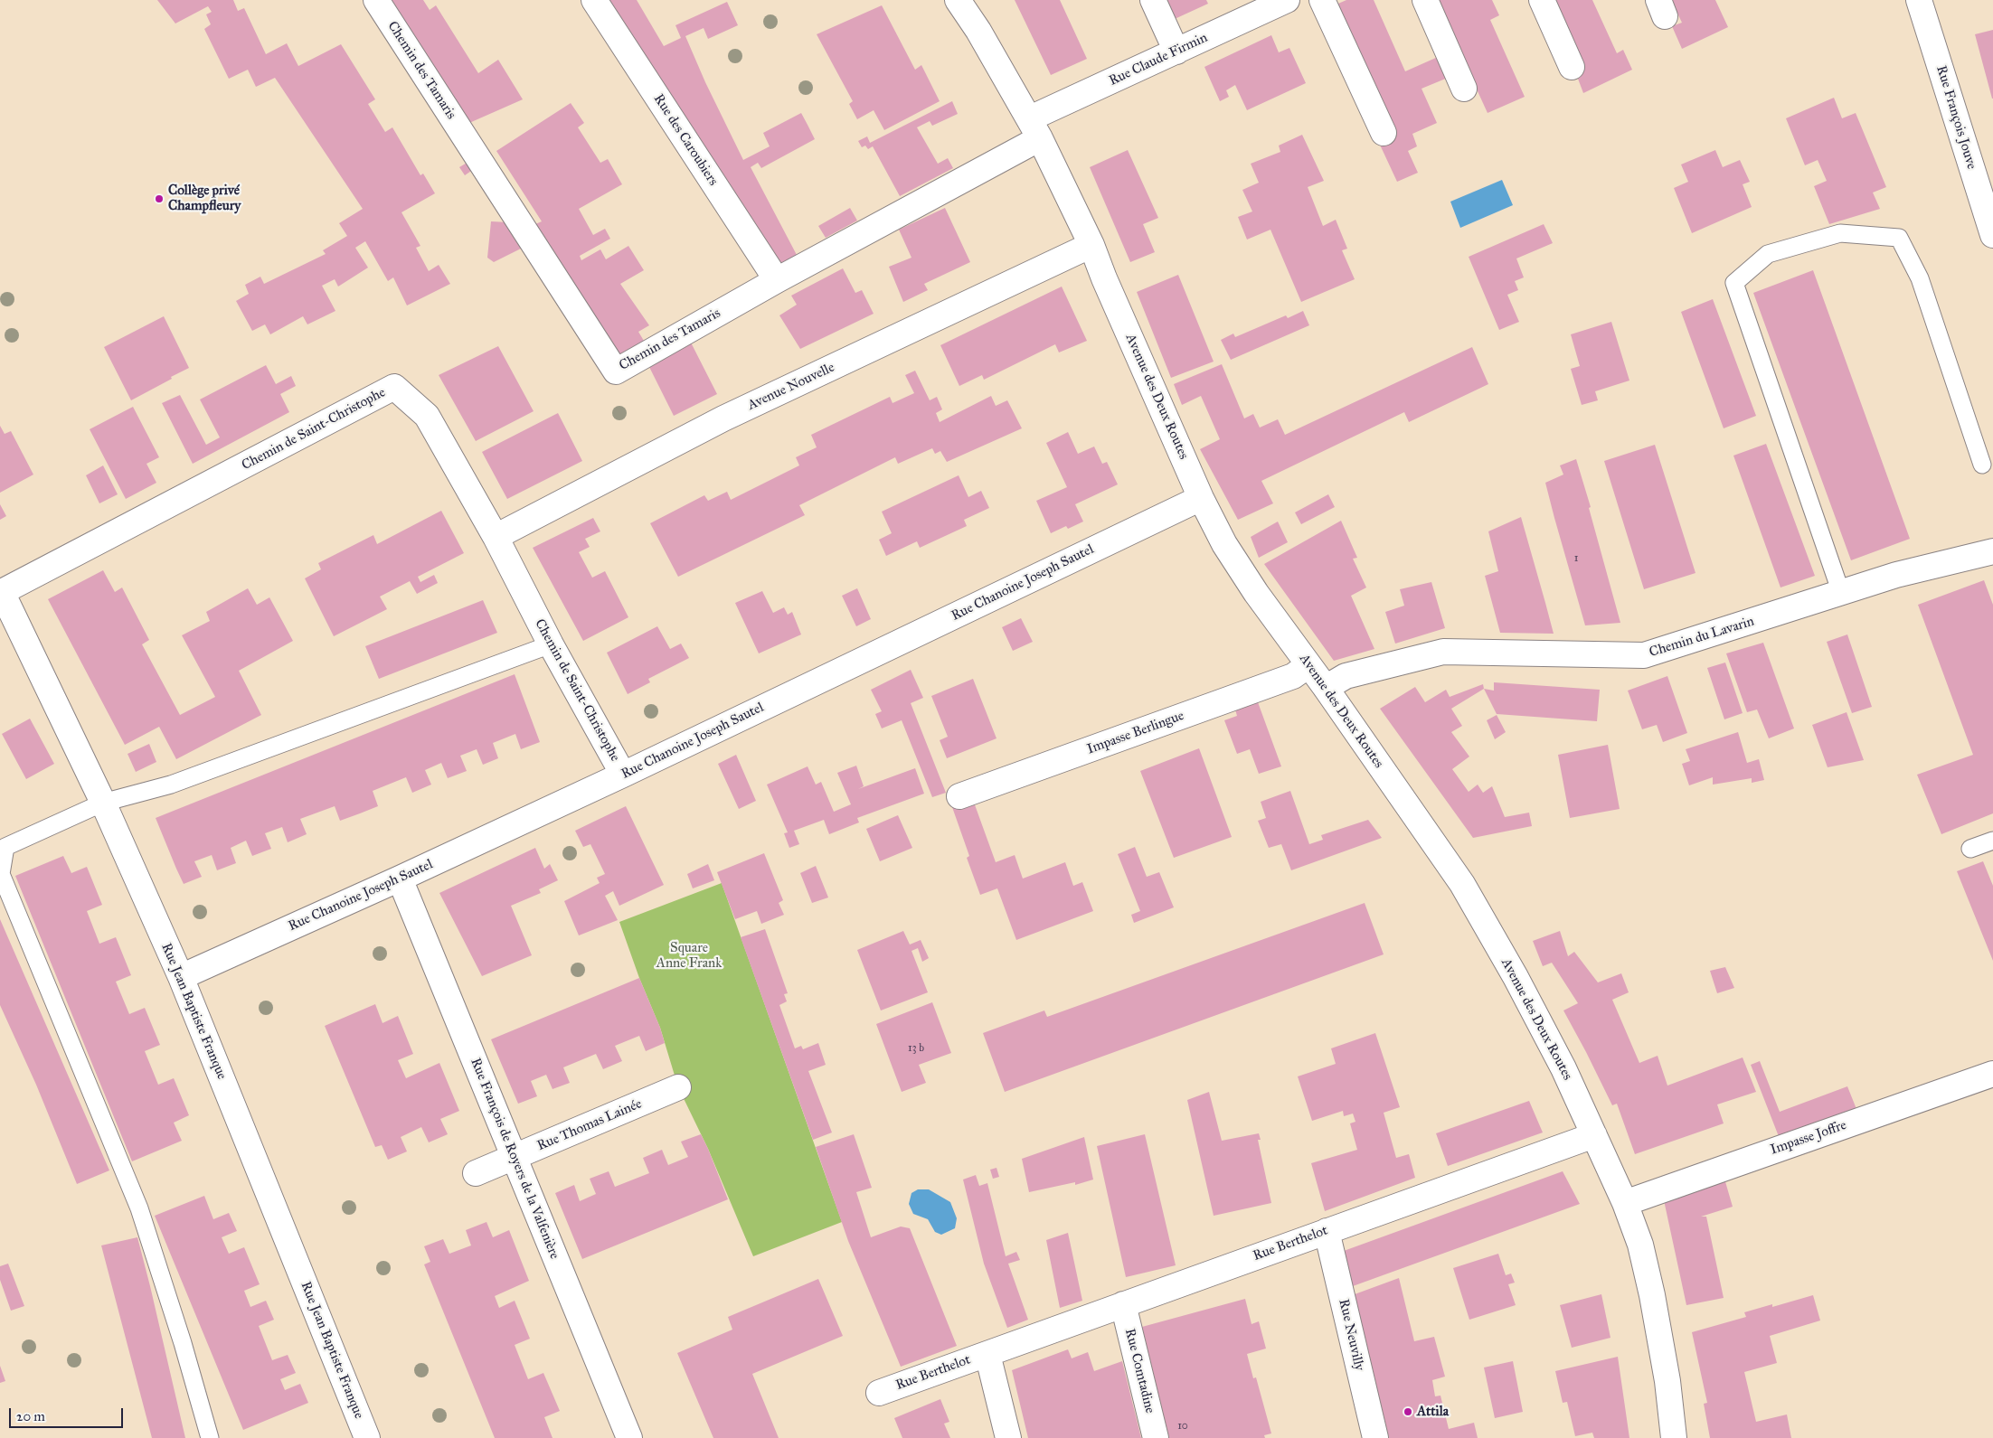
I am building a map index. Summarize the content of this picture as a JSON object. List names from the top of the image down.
{
  "streets": {
    "street": [
      "Rue Claude Firmin",
      "Chemin des Tamaris",
      "Rue François Jouve",
      "Rue des Caroubiers",
      "Avenue Nouvelle",
      "Avenue des Deux Routes",
      "Chemin de Saint-Christophe",
      "Rue Chanoine Joseph Sautel",
      "Chemin du Lavarin",
      "Impasse Berlingue",
      "Rue Jean Baptiste Franque",
      "Rue Thomas Lainée",
      "Impasse Joffre",
      "Rue François de Royers de la Valfenière",
      "Rue Berthelot",
      "Rue Neuvilly",
      "Rue Comtadine"
    ]
  },
  "crossings": [
    ["Rue Claude Firmin", "Chemin des Tamaris"],
    ["Rue Claude Firmin", "Avenue des Deux Routes"],
    ["Chemin des Tamaris", "Rue des Caroubiers"],
    ["Chemin des Tamaris", "Avenue des Deux Routes"],
    ["Avenue Nouvelle", "Avenue des Deux Routes"],
    ["Avenue Nouvelle", "Chemin de Saint-Christophe"],
    ["Avenue des Deux Routes", "Rue Chanoine Joseph Sautel"],
    ["Avenue des Deux Routes", "Chemin du Lavarin"],
    ["Avenue des Deux Routes", "Impasse Berlingue"],
    ["Avenue des Deux Routes", "Impasse Joffre"],
    ["Avenue des Deux Routes", "Rue Berthelot"],
    ["Chemin de Saint-Christophe", "Rue Chanoine Joseph Sautel"],
    ["Chemin de Saint-Christophe", "Rue Jean Baptiste Franque"],
    ["Rue Chanoine Joseph Sautel", "Rue Jean Baptiste Franque"],
    ["Rue Chanoine Joseph Sautel", "Rue François de Royers de la Valfenière"],
    ["Rue Thomas Lainée", "Rue François de Royers de la Valfenière"],
    ["Rue Berthelot", "Rue Neuvilly"],
    ["Rue Berthelot", "Rue Comtadine"]
  ],
  "parks": ["Square Anne Frank"],
  "places": ["Collège privé Champfleury", "Attila"],
  "house_numbers": ["1", "13 b", "10"],
  "scale_bar": "20 m"
}
